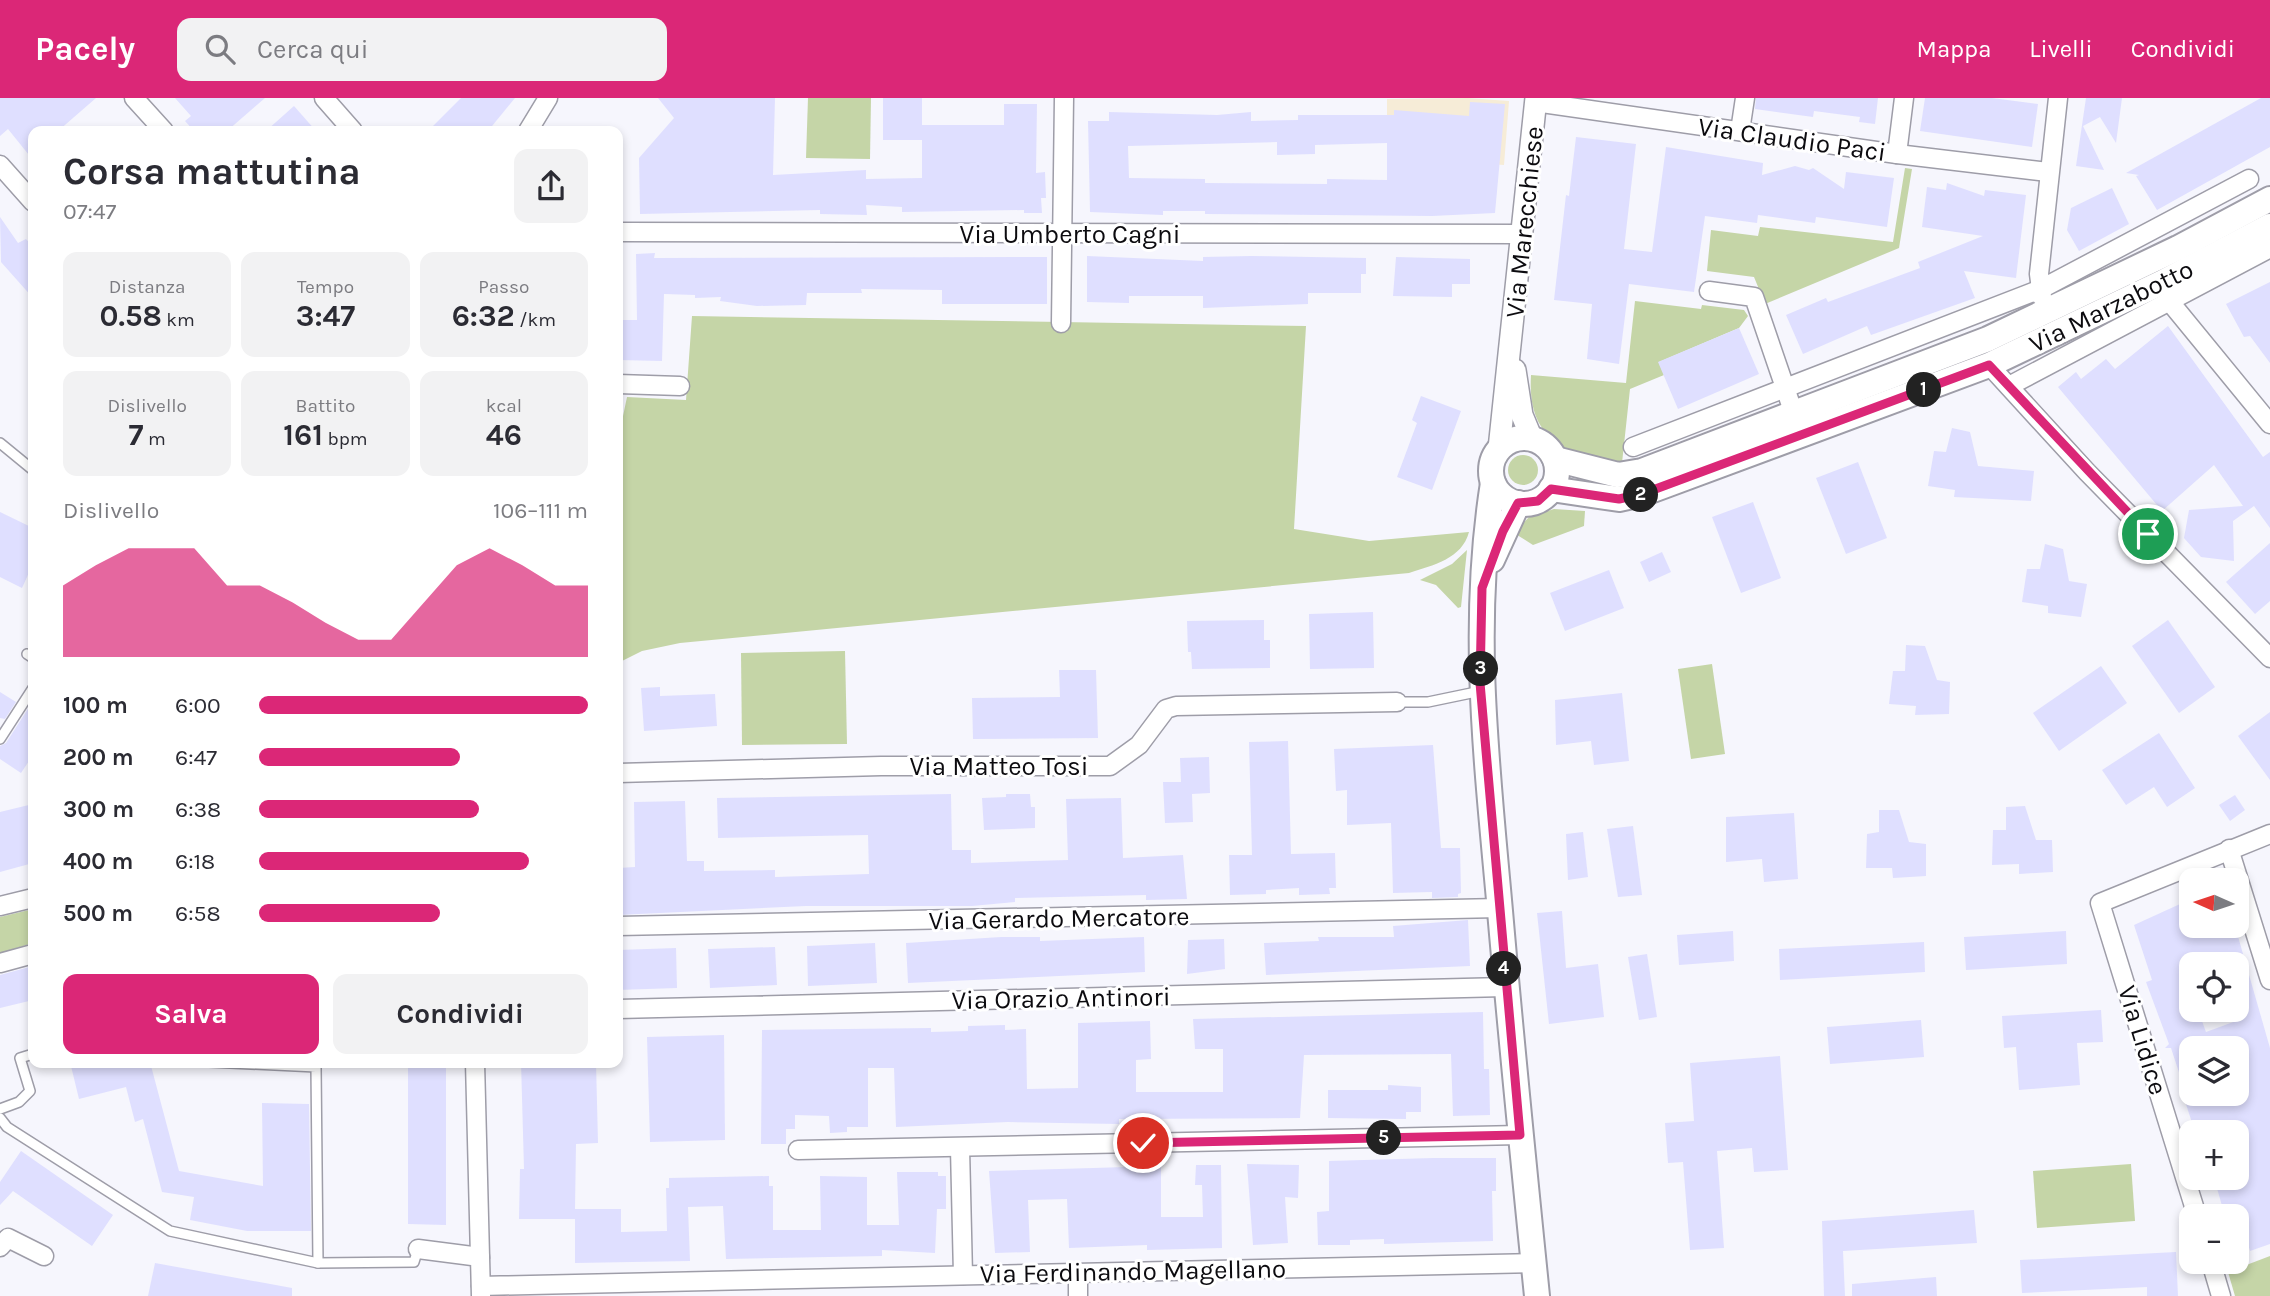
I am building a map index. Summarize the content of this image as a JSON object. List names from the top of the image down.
{
  "streets": {
    "main road": ["Via Marzabotto"],
    "street": [
      "Via Claudio Paci",
      "Via Marecchiese",
      "Via Umberto Cagni",
      "Via Matteo Tosi",
      "Via Gerardo Mercatore",
      "Via Orazio Antinori",
      "Via Lidice",
      "Via Ferdinando Magellano"
    ]
  },
  "crossings": [
    ["Via Claudio Paci", "Via Marecchiese"],
    ["Via Marecchiese", "Via Umberto Cagni"],
    ["Via Marecchiese", "Via Marzabotto"]
  ],
  "north": "left",
  "page": {
    "header": "Pacely",
    "search": "Cerca qui",
    "nav": ["Mappa", "Livelli", "Condividi"],
    "heading": ["Corsa mattutina", "07:47"],
    "stats": [
      ["Distanza", "0.58 km"],
      ["Tempo", "3:47"],
      ["Passo", "6:32 /km"],
      ["Dislivello", "7 m"],
      ["Battito", "161 bpm"],
      ["kcal", "46"]
    ],
    "pins": [
      "1",
      "2",
      "3",
      "4",
      "5"
    ],
    "chart": ["Dislivello", "106–111 m"],
    "list": [
      {
        "name": "100 m",
        "note": "6:00"
      },
      {
        "name": "200 m",
        "note": "6:47"
      },
      {
        "name": "300 m",
        "note": "6:38"
      },
      {
        "name": "400 m",
        "note": "6:18"
      },
      {
        "name": "500 m",
        "note": "6:58"
      }
    ],
    "map_buttons": ["+", "−"],
    "buttons": ["Salva", "Condividi"]
  }
}
